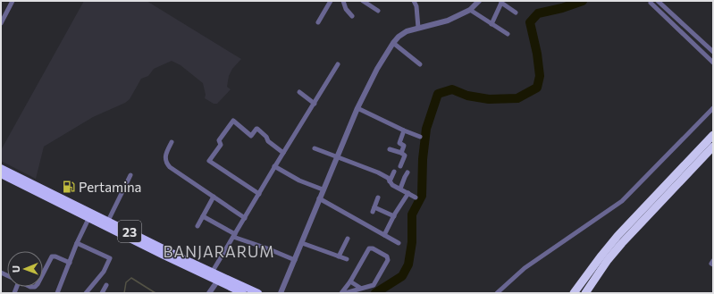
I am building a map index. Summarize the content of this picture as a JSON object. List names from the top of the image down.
{
  "streets": {
    "highway": ["23"]
  },
  "districts": ["BANJARARUM"],
  "places": {
    "fuel station": ["Pertamina"]
  },
  "north": "left"
}
